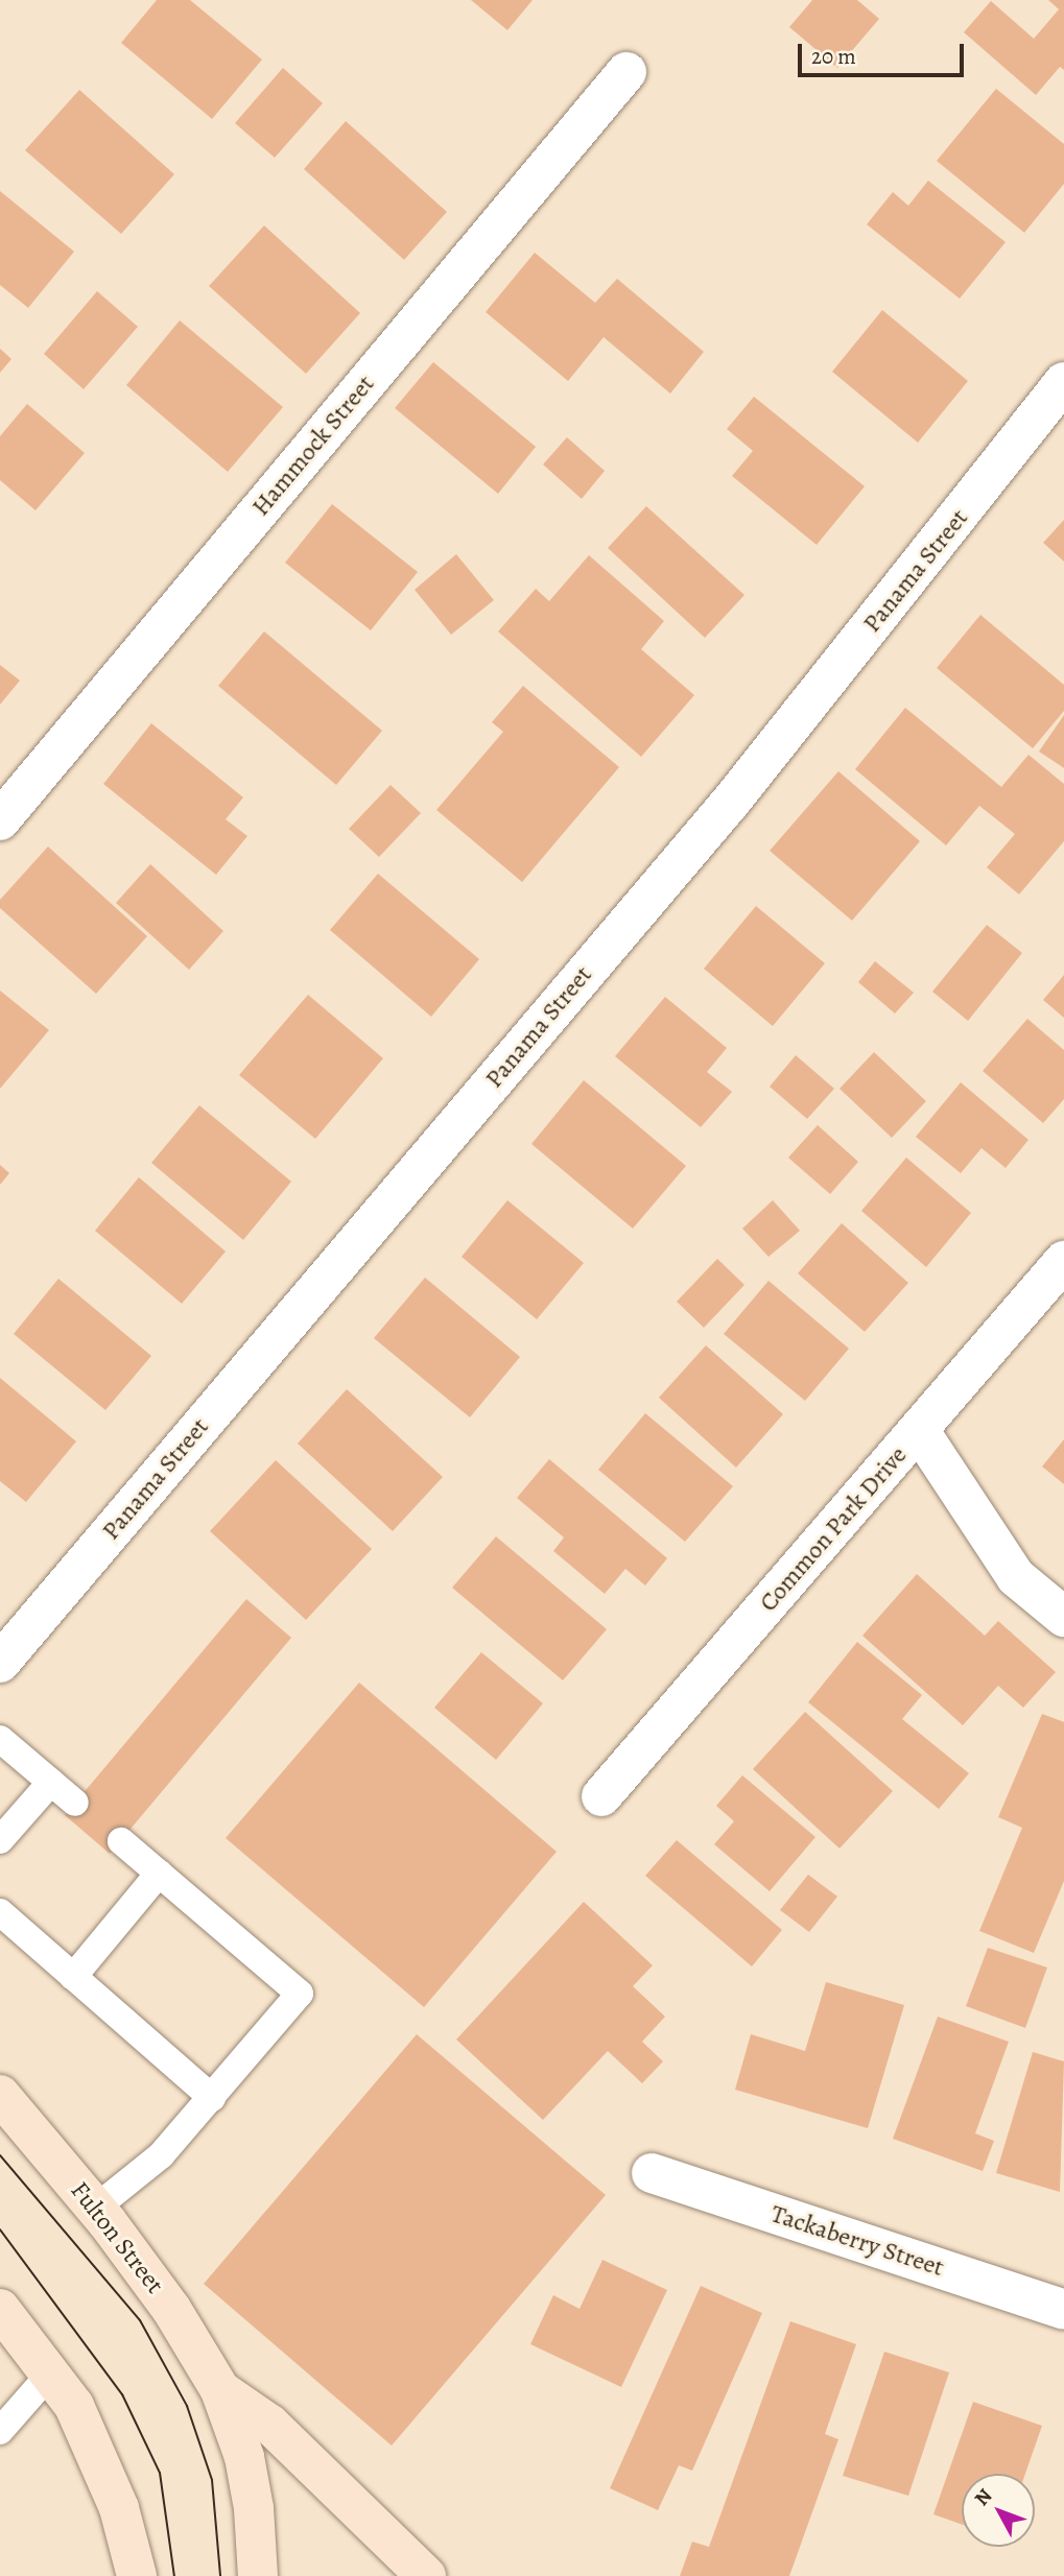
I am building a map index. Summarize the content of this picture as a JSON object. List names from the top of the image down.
{
  "streets": {
    "main road": ["Fulton Street"],
    "street": [
      "Hammock Street",
      "Panama Street",
      "Common Park Drive",
      "Tackaberry Street"
    ]
  },
  "scale_bar": "20 m",
  "north": "top left"
}
